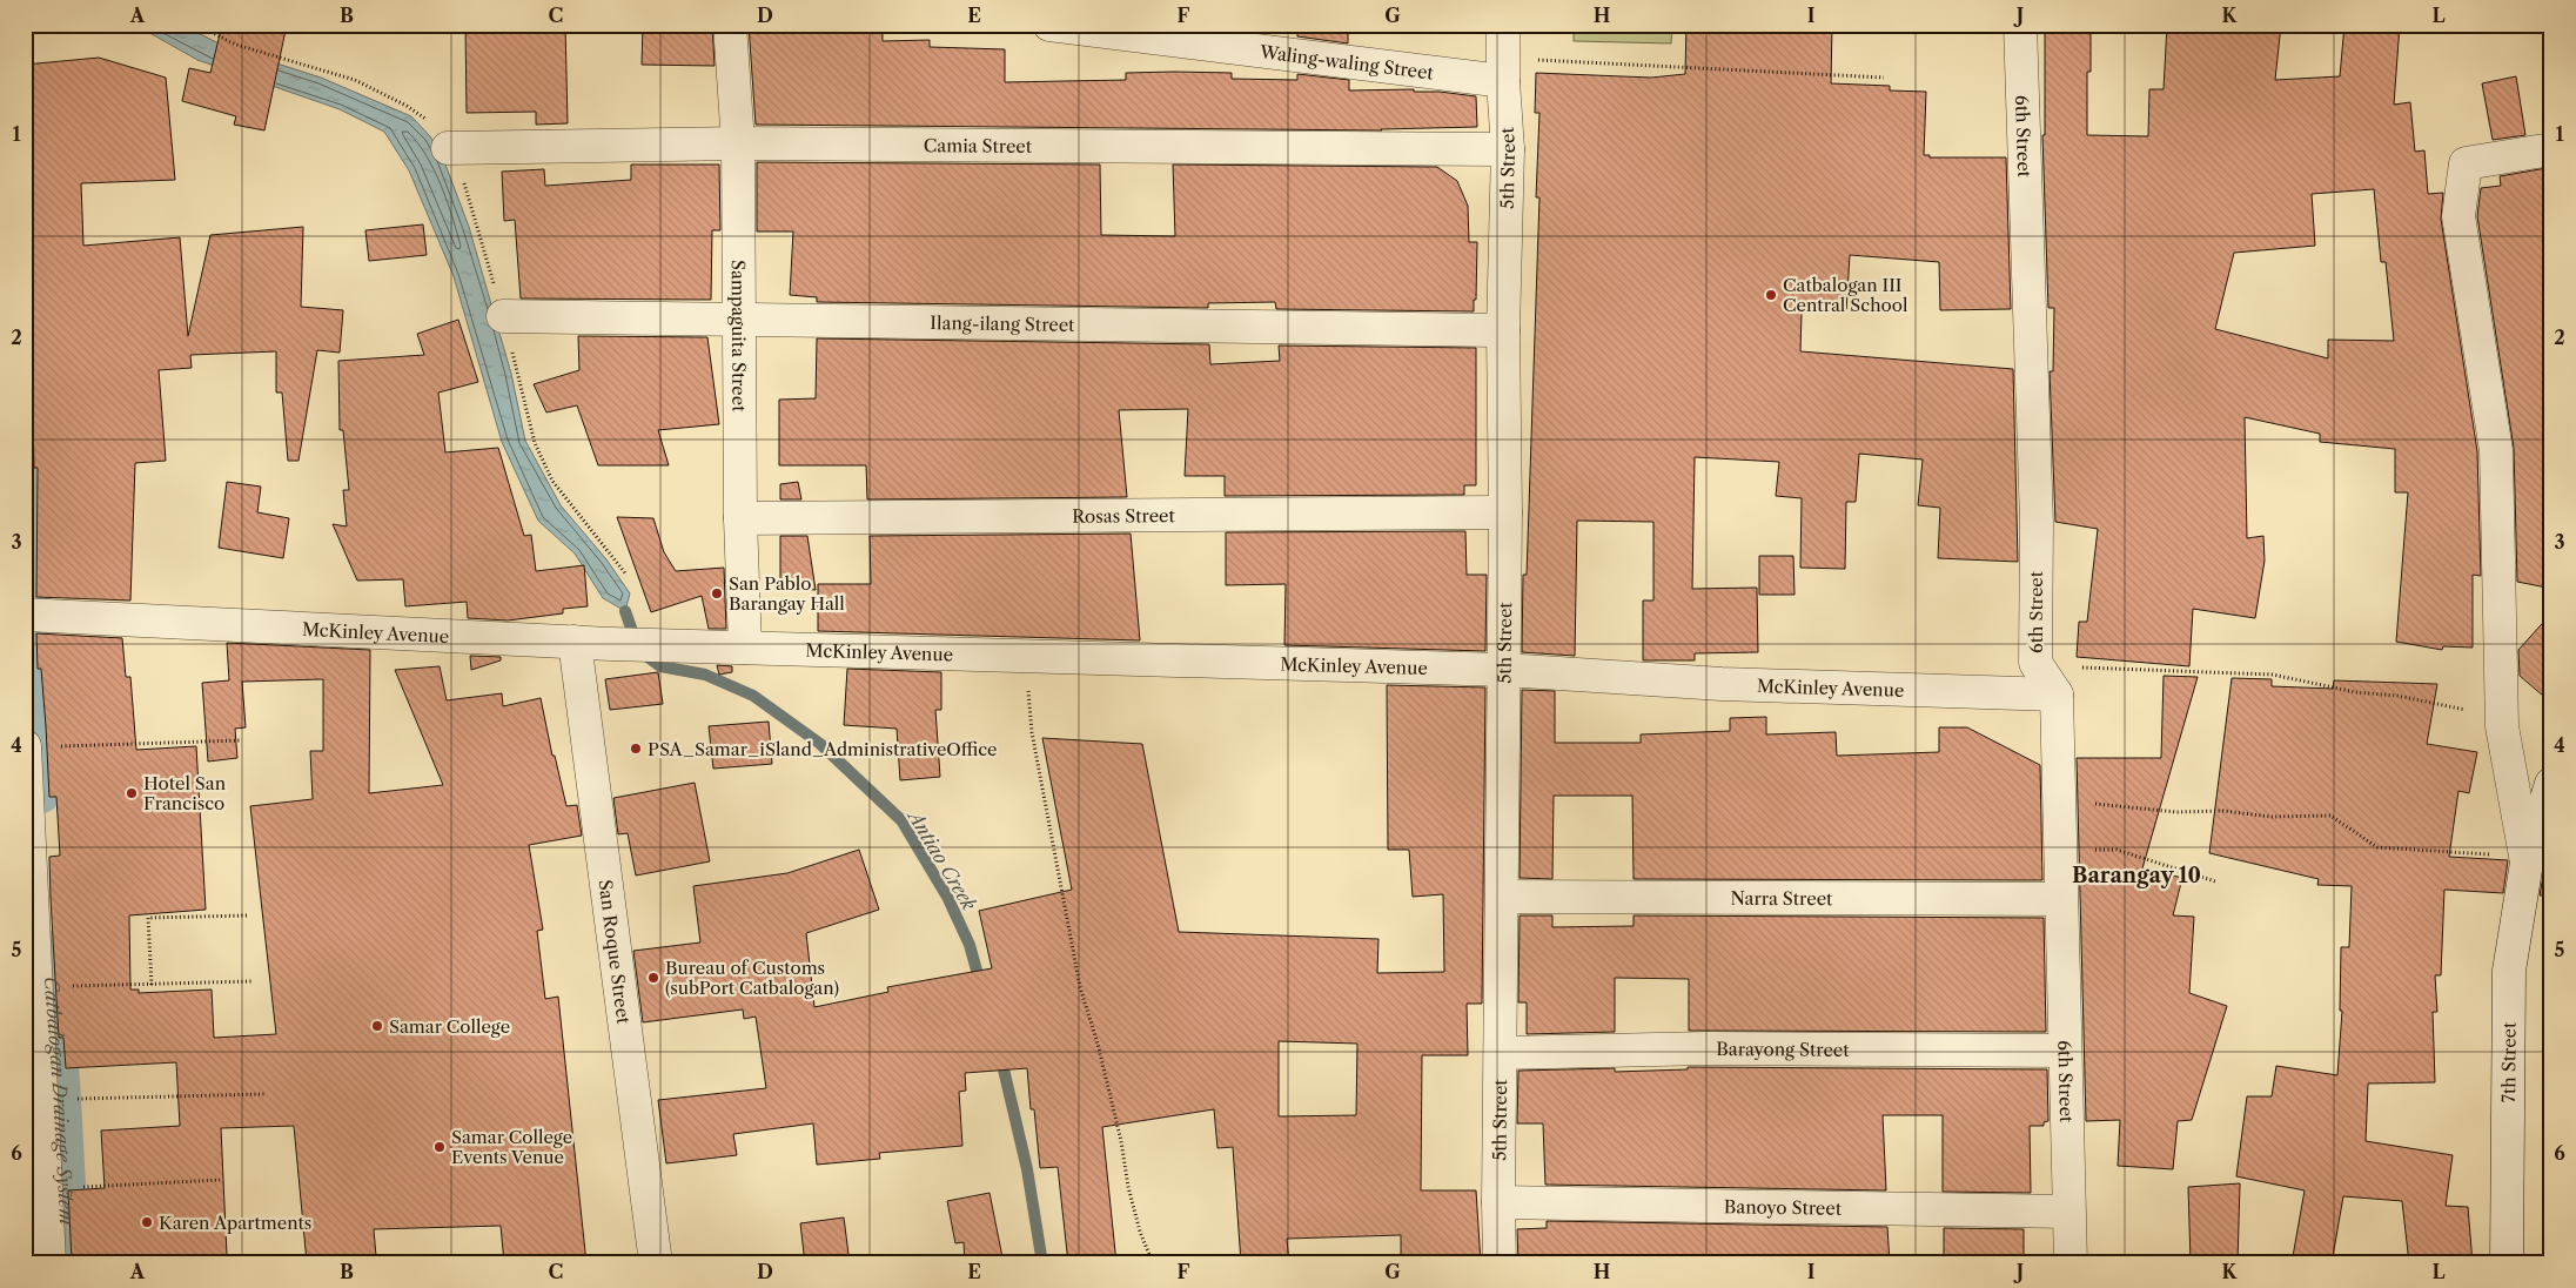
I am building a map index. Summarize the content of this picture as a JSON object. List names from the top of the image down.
{
  "streets": {
    "street": [
      "Waling-waling Street",
      "6th Street",
      "Camia Street",
      "5th Street",
      "Ilang-ilang Street",
      "Sampaguita Street",
      "Rosas Street",
      "McKinley Avenue",
      "Narra Street",
      "San Roque Street",
      "Barayong Street",
      "7th Street",
      "Banoyo Street"
    ]
  },
  "crossings": [
    ["Waling-waling Street", "5th Street"],
    ["6th Street", "McKinley Avenue"],
    ["6th Street", "Narra Street"],
    ["6th Street", "Barayong Street"],
    ["6th Street", "Banoyo Street"],
    ["Camia Street", "5th Street"],
    ["Camia Street", "Sampaguita Street"],
    ["5th Street", "Ilang-ilang Street"],
    ["5th Street", "Rosas Street"],
    ["5th Street", "McKinley Avenue"],
    ["5th Street", "Narra Street"],
    ["5th Street", "Barayong Street"],
    ["5th Street", "Banoyo Street"],
    ["Ilang-ilang Street", "Sampaguita Street"],
    ["Sampaguita Street", "Rosas Street"],
    ["Sampaguita Street", "McKinley Avenue"],
    ["McKinley Avenue", "San Roque Street"]
  ],
  "districts": ["Barangay 10"],
  "water": ["Antiao Creek", "Catbalogan Drainage System"],
  "places": [
    "Catbalogan III Central School",
    "San Pablo Barangay Hall",
    "PSA_Samar_iSland_AdministrativeOffice",
    "Hotel San Francisco",
    "Bureau of Customs (subPort Catbalogan)",
    "Samar College",
    "Samar College Events Venue",
    "Karen Apartments"
  ],
  "grid": {
    "columns": [
      "A",
      "B",
      "C",
      "D",
      "E",
      "F",
      "G",
      "H",
      "I",
      "J",
      "K",
      "L"
    ],
    "rows": [
      "1",
      "2",
      "3",
      "4",
      "5",
      "6"
    ]
  }
}
